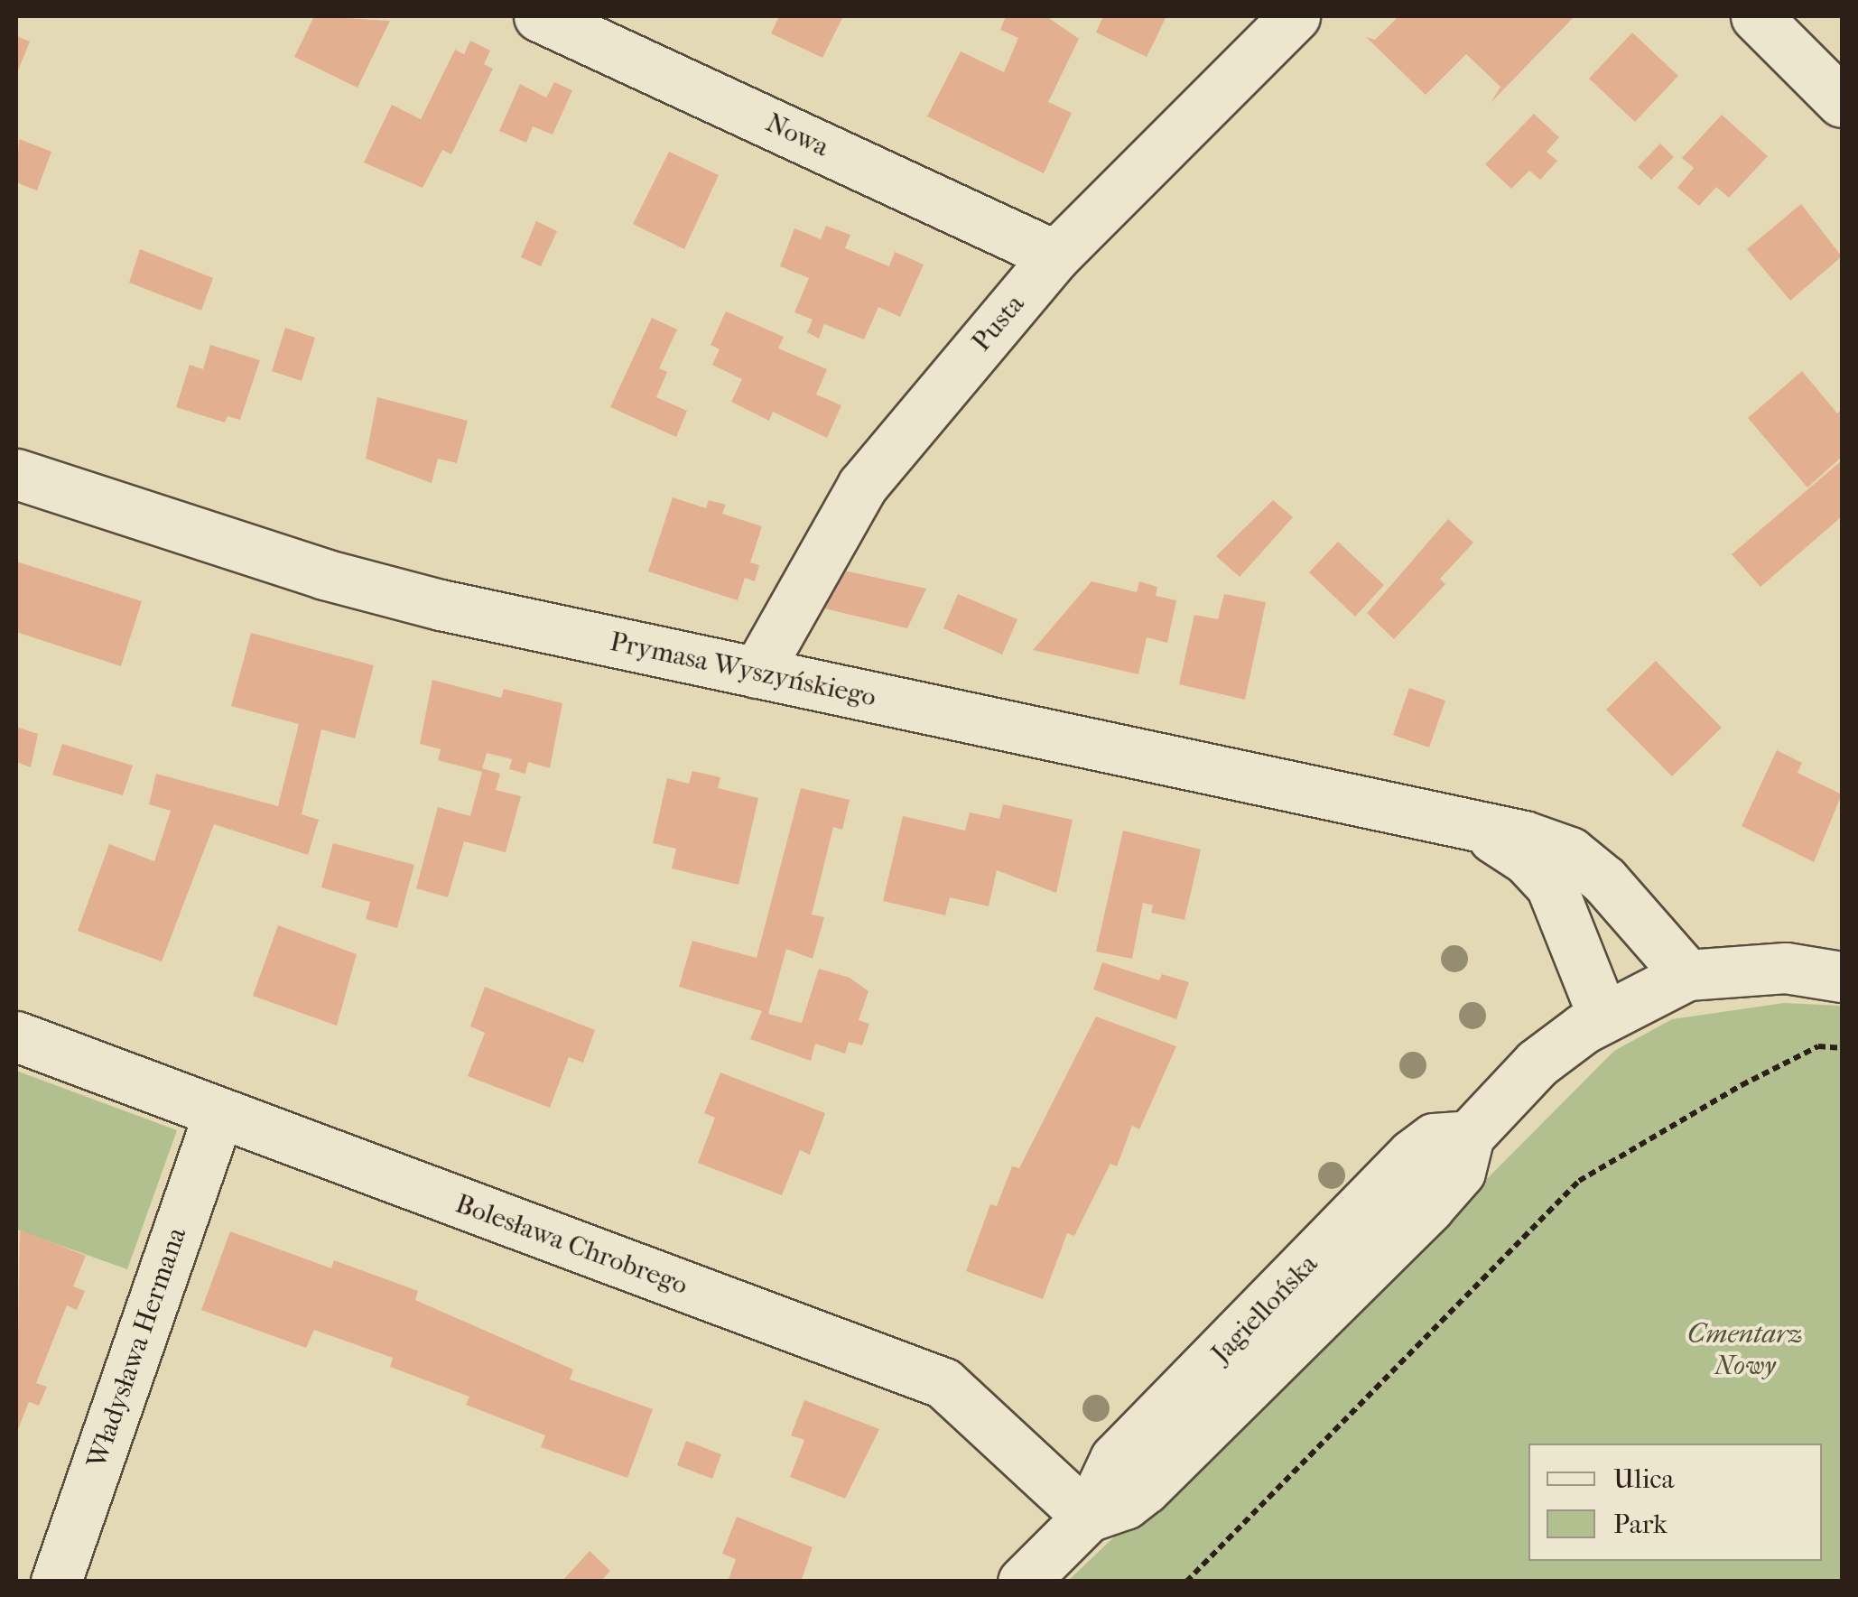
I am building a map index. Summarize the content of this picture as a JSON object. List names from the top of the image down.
{
  "streets": {
    "street": [
      "Nowa",
      "Pusta",
      "Prymasa Wyszyńskiego",
      "Bolesława Chrobrego",
      "Jagiellońska",
      "Władysława Hermana"
    ]
  },
  "crossings": [
    ["Nowa", "Pusta"],
    ["Pusta", "Prymasa Wyszyńskiego"],
    ["Prymasa Wyszyńskiego", "Jagiellońska"],
    ["Bolesława Chrobrego", "Jagiellońska"],
    ["Bolesława Chrobrego", "Władysława Hermana"]
  ],
  "parks": ["Cmentarz Nowy"],
  "legend": ["Ulica", "Park"]
}
